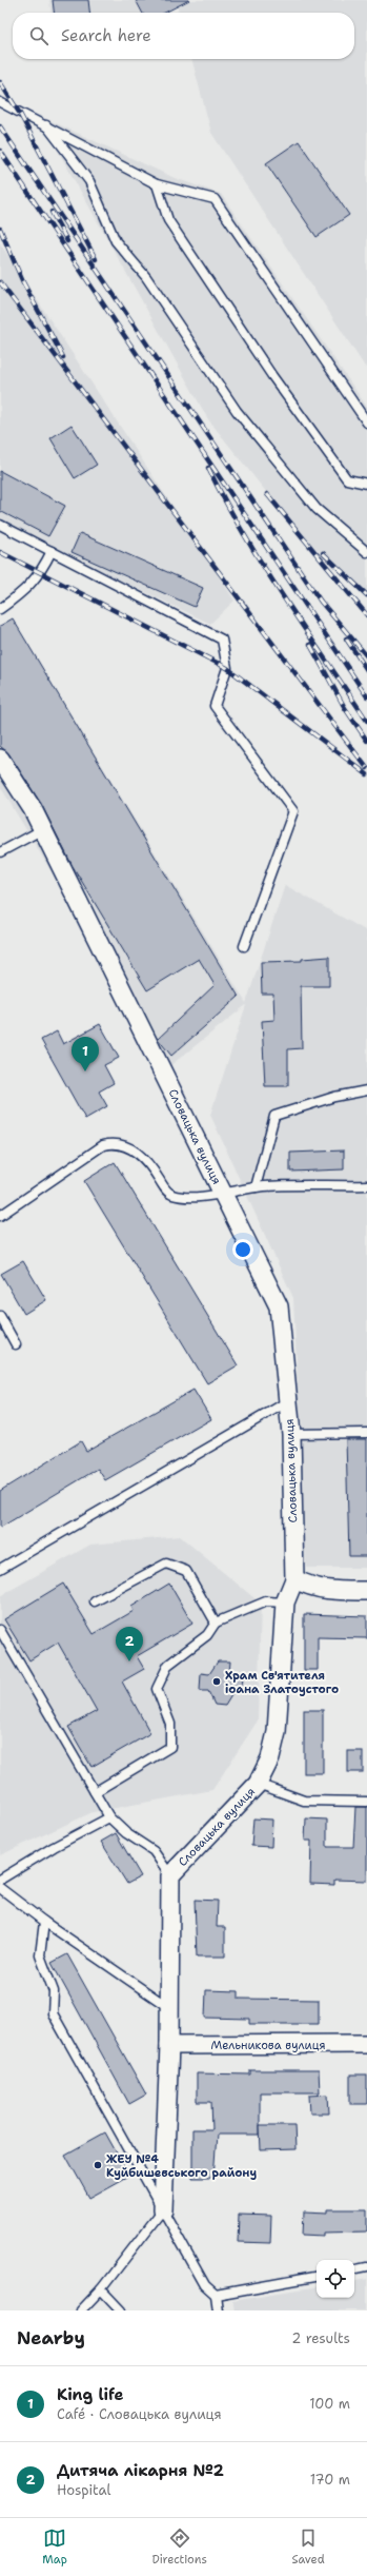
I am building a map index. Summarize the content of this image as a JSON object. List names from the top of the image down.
{
  "streets": {
    "street": ["Словацька вулиця", "Мельникова вулиця"]
  },
  "crossings": [
    ["Словацька вулиця", "Мельникова вулиця"]
  ],
  "places": ["Храм Св'ятителя іоана Златоустого", "ЖЕУ №4 Куйбишевського району"],
  "page": {
    "search": "Search here",
    "pins": ["1", "2"],
    "heading": ["Nearby", "2 results"],
    "list": [
      {
        "mark": "1",
        "name": "King life",
        "note": "Café · Словацька вулиця",
        "value": "100 m"
      },
      {
        "mark": "2",
        "name": "Дитяча лікарня №2",
        "note": "Hospital",
        "value": "170 m"
      }
    ],
    "nav": ["Map", "Directions", "Saved"]
  }
}
